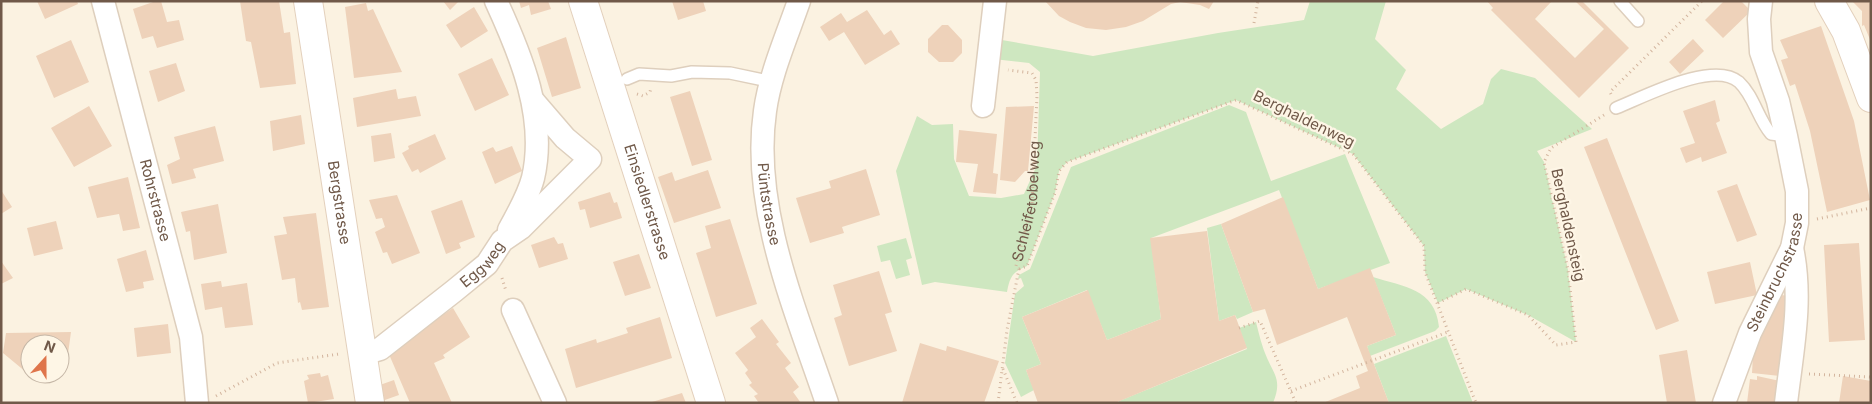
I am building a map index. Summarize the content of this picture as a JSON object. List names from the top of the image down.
{
  "streets": {
    "main road": ["Bergstrasse", "Einsiedlerstrasse"],
    "street": [
      "Rohrstrasse",
      "Püntstrasse",
      "Eggweg",
      "Steinbruchstrasse"
    ],
    "path": ["Berghaldenweg", "Schleifetobelweg", "Berghaldensteig"]
  },
  "crossings": [
    ["Berghaldenweg", "Schleifetobelweg"],
    ["Berghaldenweg", "Berghaldensteig"],
    ["Bergstrasse", "Eggweg"]
  ],
  "north": "top"
}
